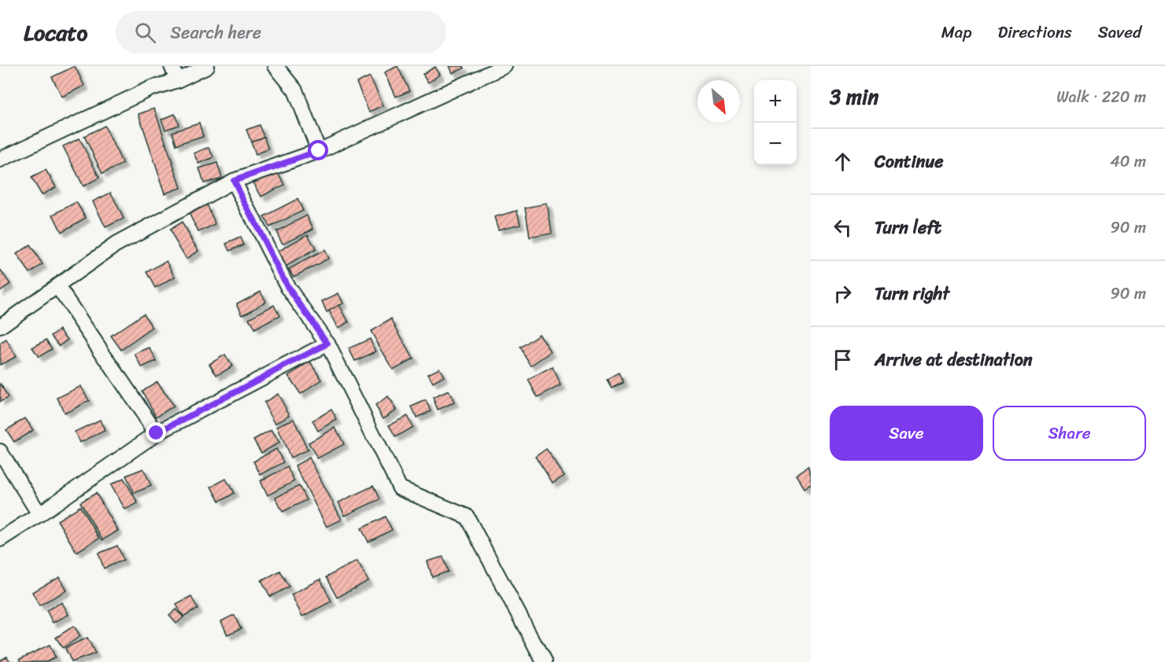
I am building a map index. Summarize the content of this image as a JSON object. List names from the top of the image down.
{
  "north": "bottom right",
  "page": {
    "header": "Locato",
    "search": "Search here",
    "nav": ["Map", "Directions", "Saved"],
    "heading": ["3 min", "Walk · 220 m"],
    "map_buttons": ["+", "−"],
    "list": [
      ["Continue", "40 m"],
      ["Turn left", "90 m"],
      ["Turn right", "90 m"],
      "Arrive at destination"
    ],
    "buttons": ["Save", "Share"]
  }
}
